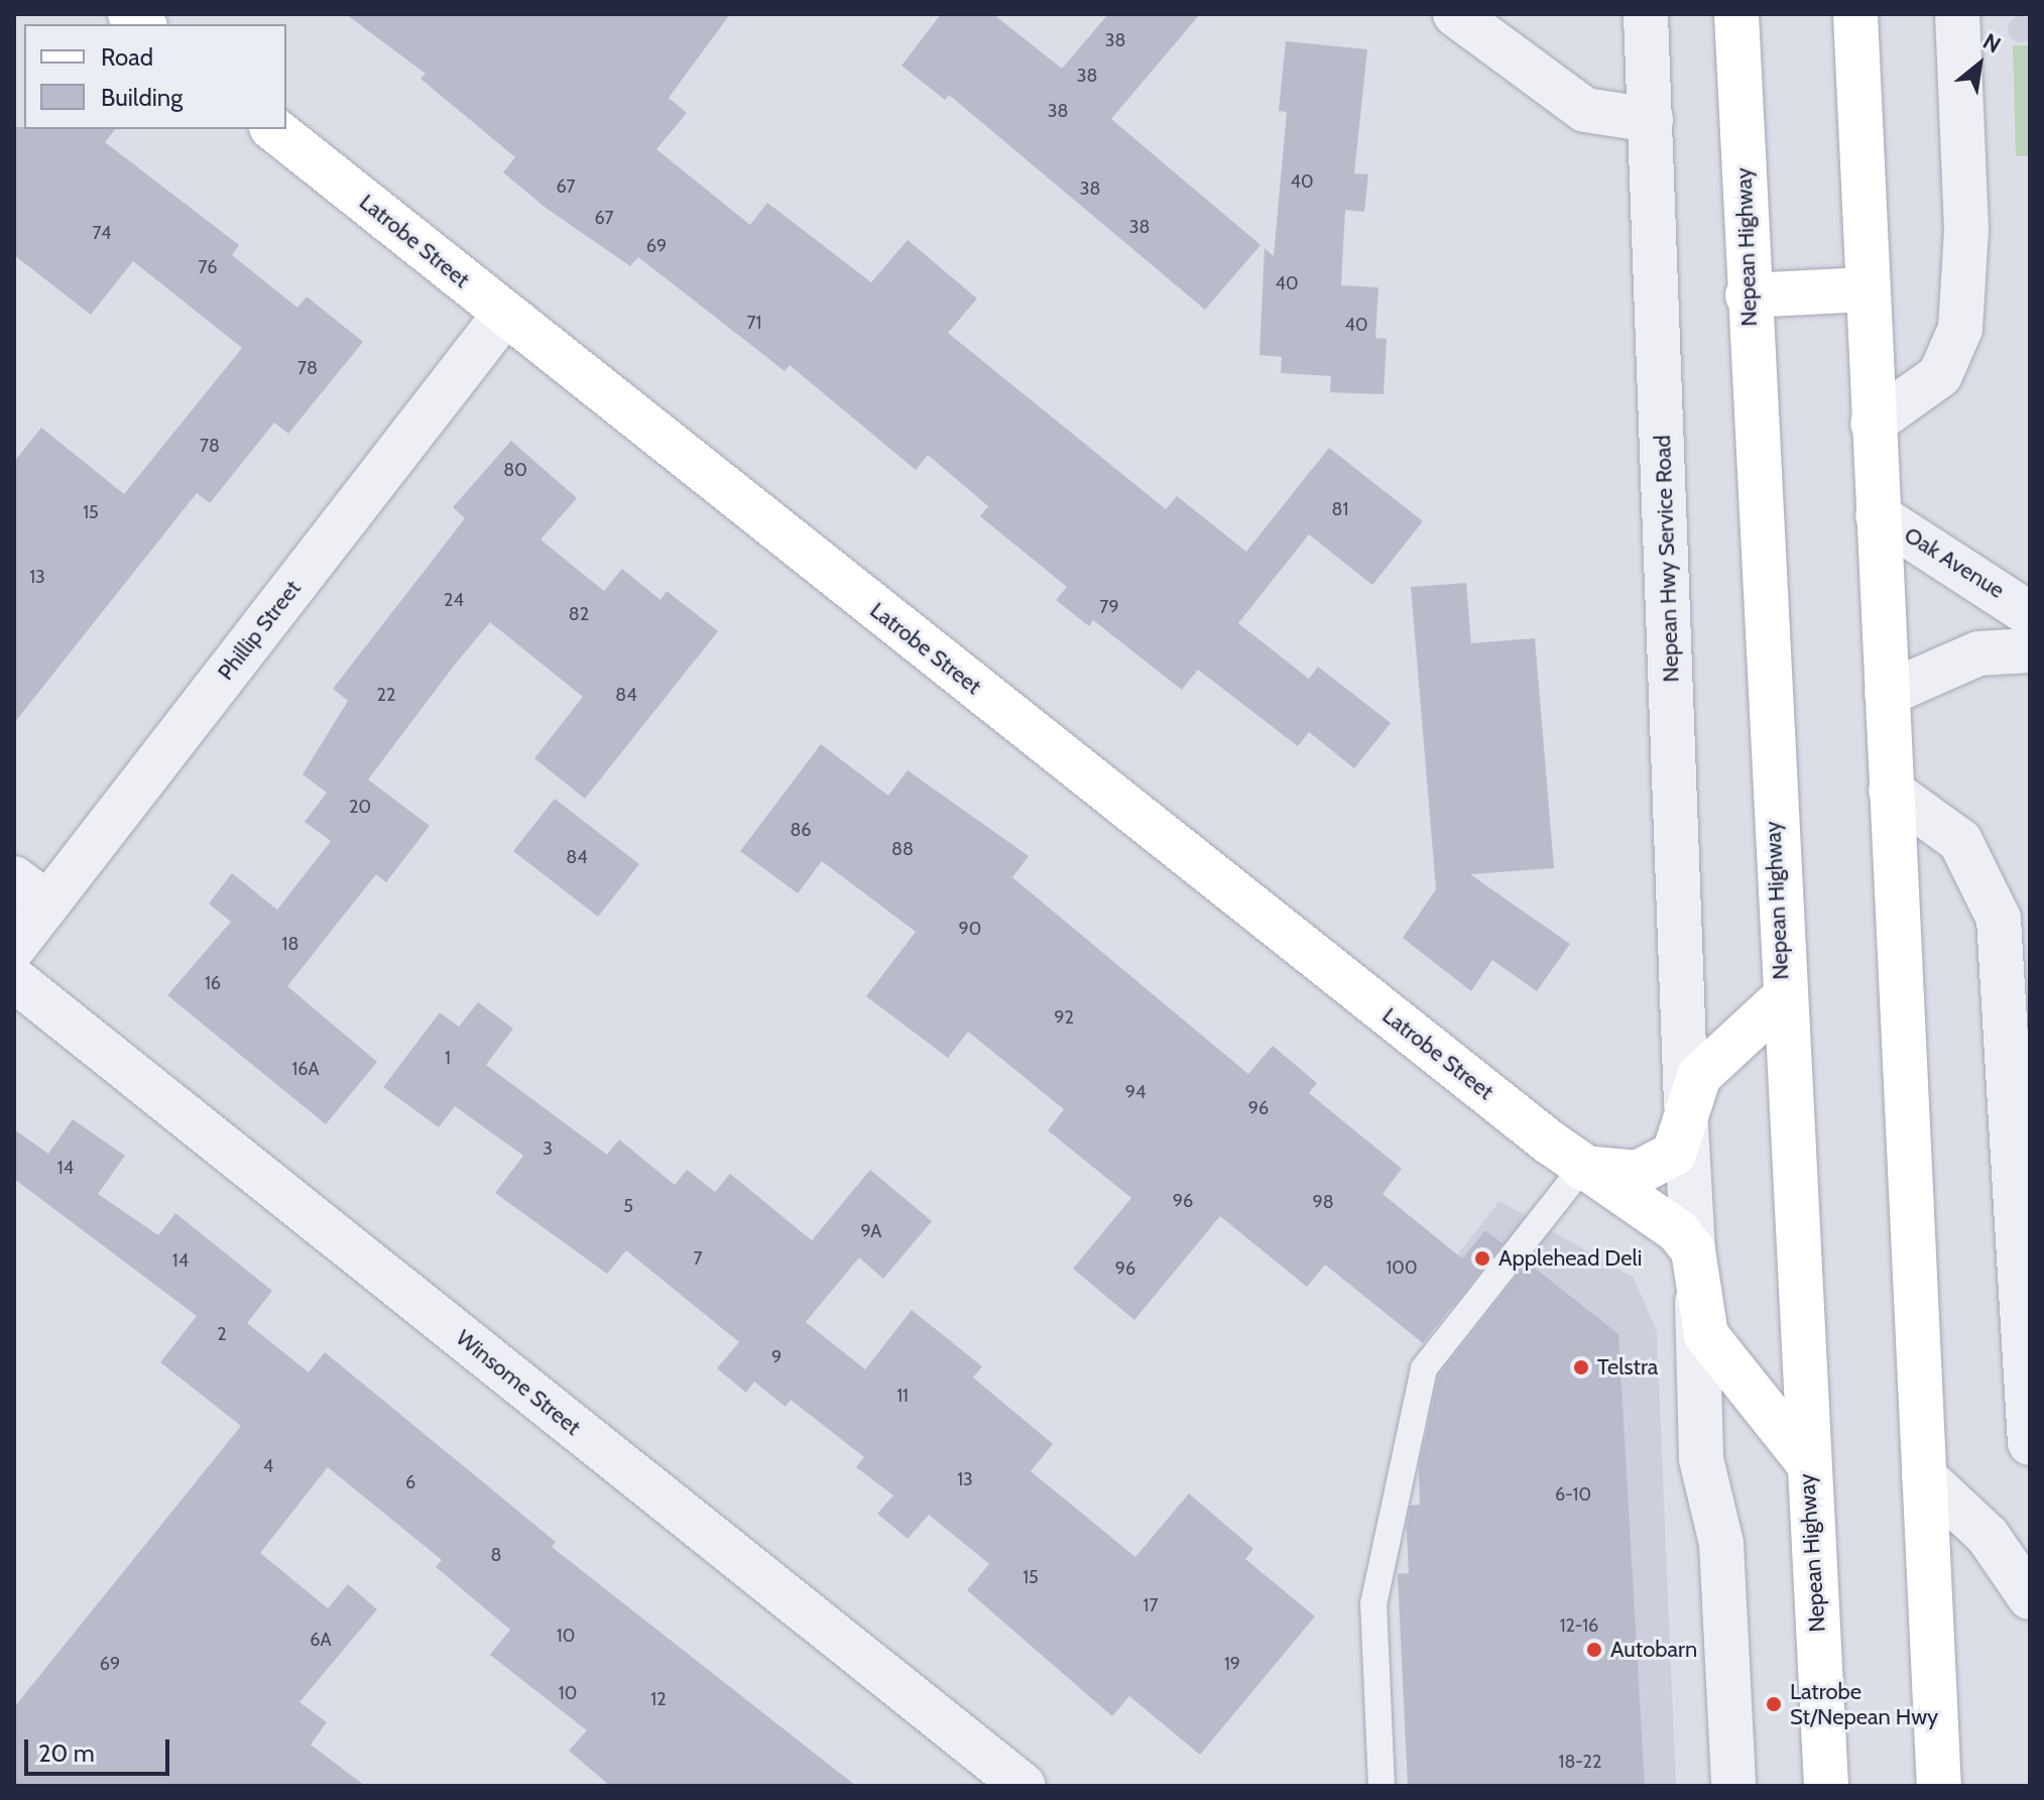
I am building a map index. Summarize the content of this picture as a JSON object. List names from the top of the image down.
{
  "streets": {
    "main road": ["Latrobe Street", "Nepean Highway"],
    "street": [
      "Nepean Hwy Service Road",
      "Oak Avenue",
      "Phillip Street",
      "Winsome Street"
    ]
  },
  "crossings": [
    ["Latrobe Street", "Nepean Hwy Service Road"],
    ["Latrobe Street", "Phillip Street"]
  ],
  "places": [
    "Applehead Deli",
    "Telstra",
    "Autobarn",
    "Latrobe St/Nepean Hwy"
  ],
  "house_numbers": [
    "38",
    "38",
    "38",
    "40",
    "67",
    "38",
    "67",
    "38",
    "74",
    "69",
    "76",
    "40",
    "71",
    "40",
    "78",
    "78",
    "80",
    "81",
    "15",
    "13",
    "24",
    "79",
    "82",
    "22",
    "84",
    "20",
    "86",
    "88",
    "84",
    "90",
    "18",
    "16",
    "92",
    "1",
    "16A",
    "94",
    "96",
    "3",
    "14",
    "96",
    "98",
    "5",
    "9A",
    "7",
    "14",
    "100",
    "96",
    "2",
    "9",
    "11",
    "4",
    "13",
    "6",
    "6-10",
    "8",
    "15",
    "17",
    "12-16",
    "10",
    "6A",
    "69",
    "19",
    "10",
    "12",
    "18-22"
  ],
  "legend": ["Road", "Building"],
  "scale_bar": "20 m",
  "north": "top right"
}
